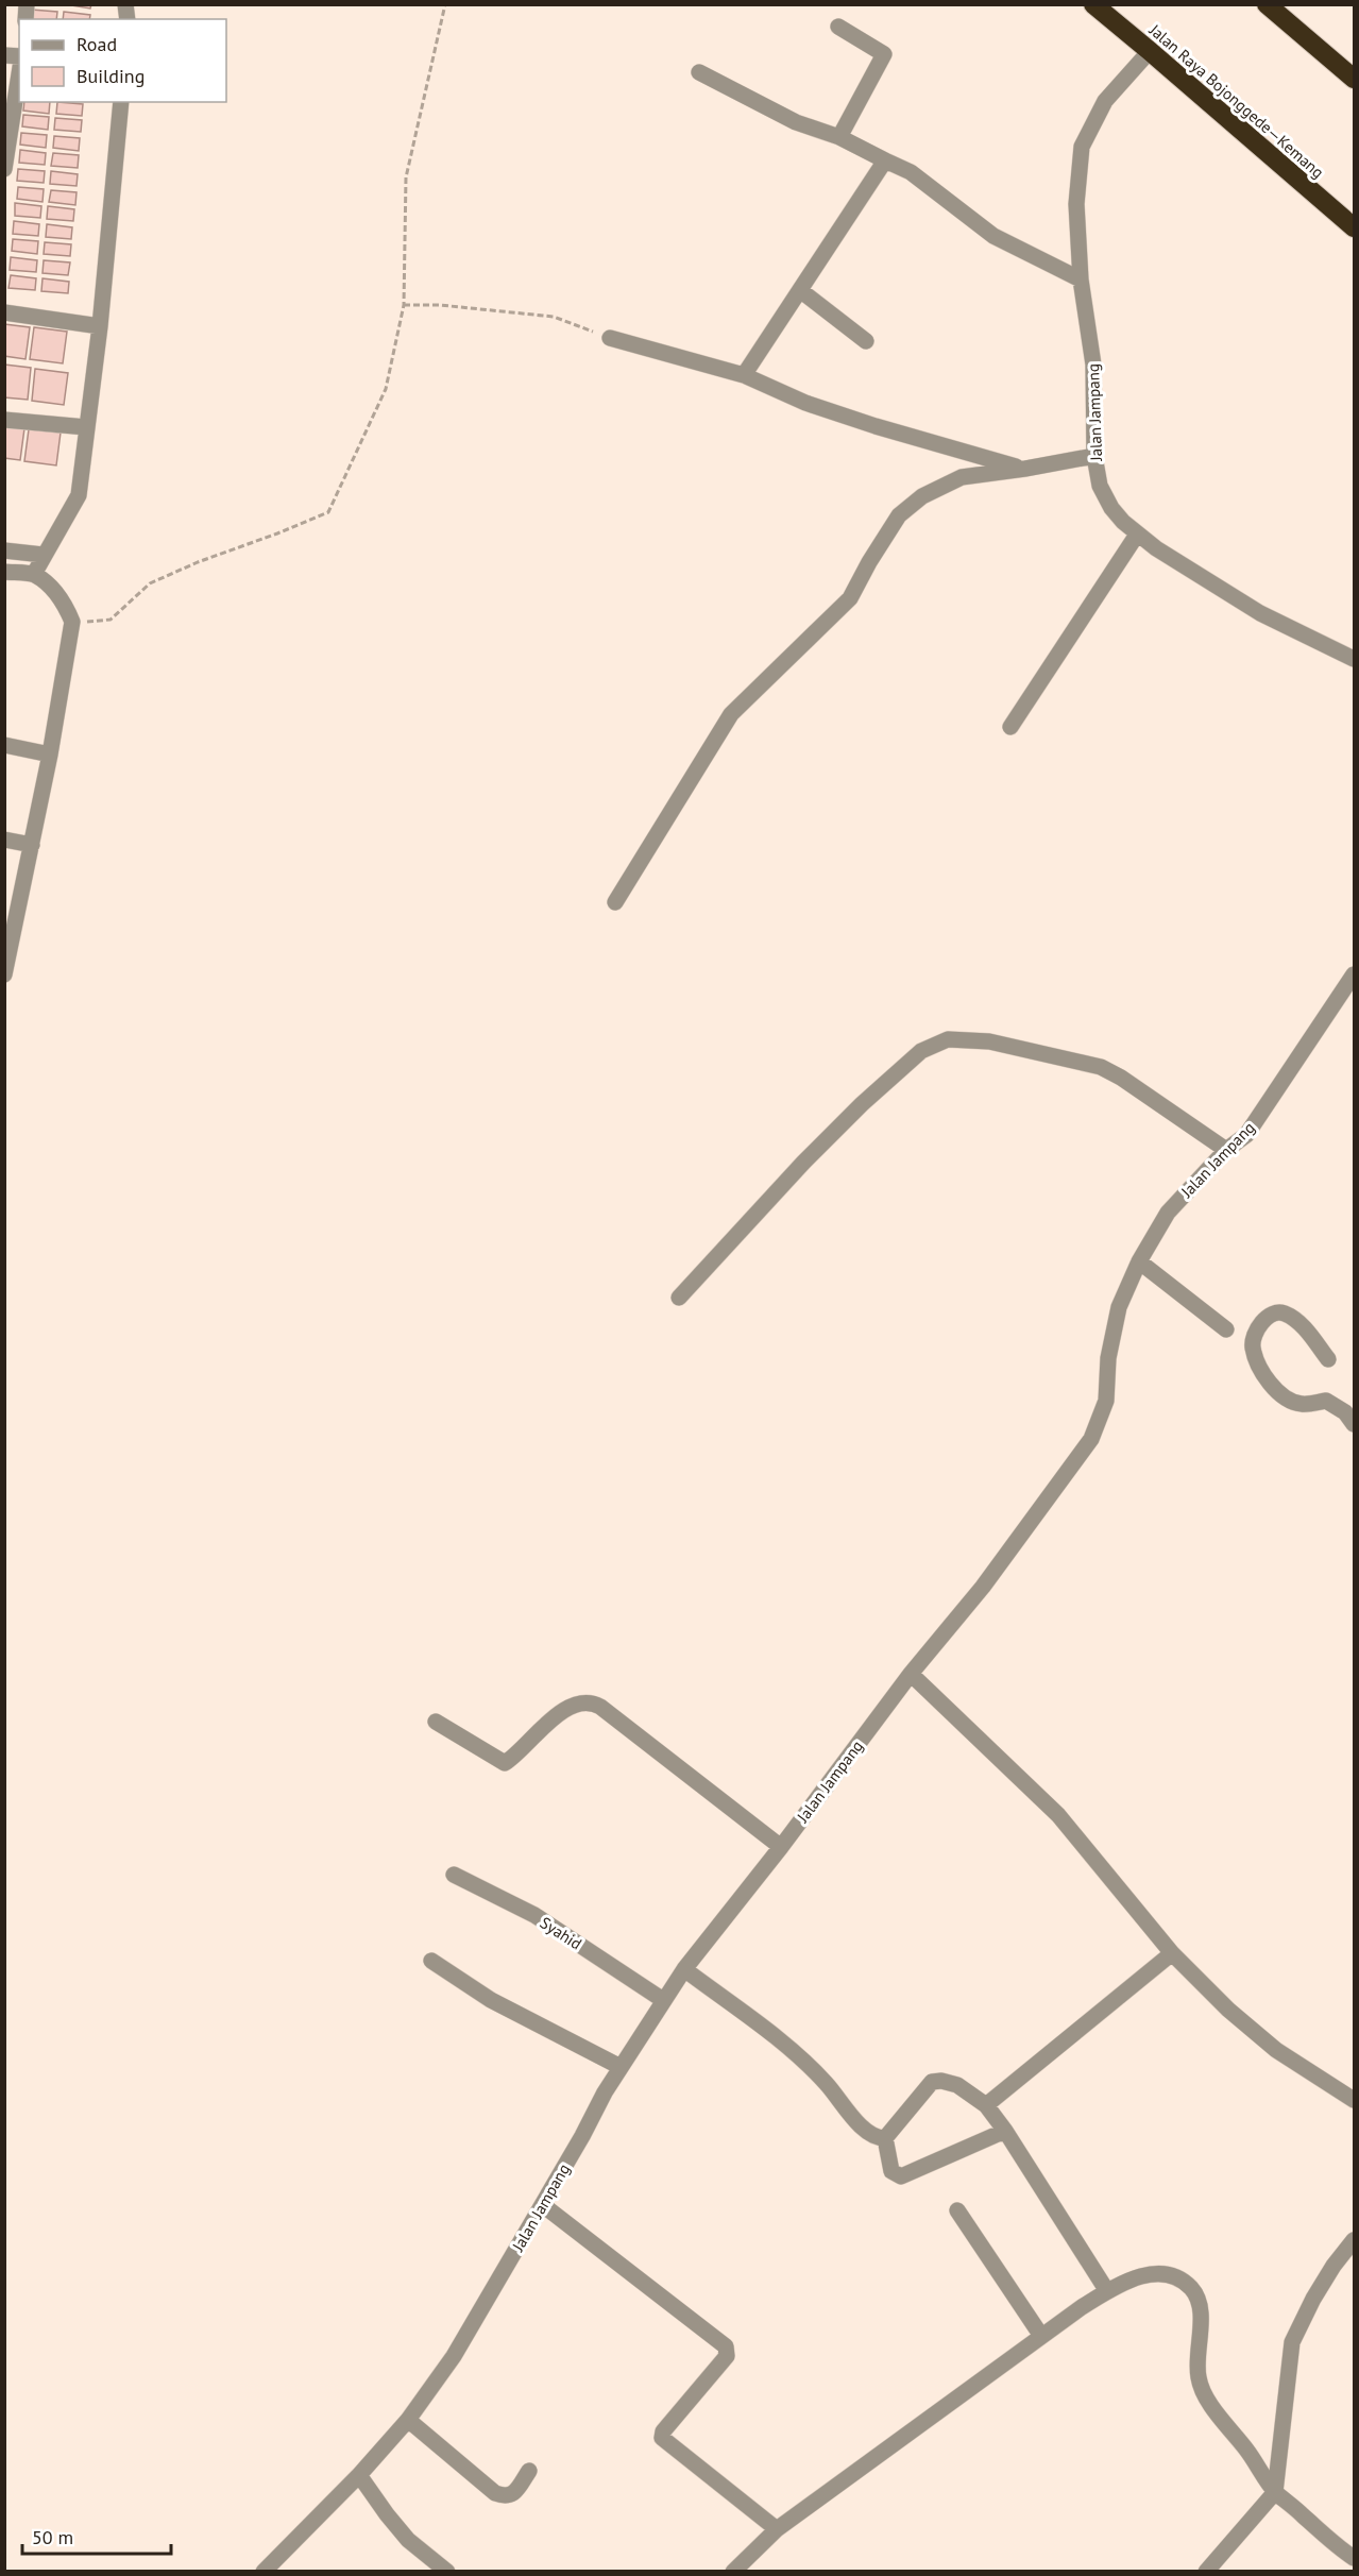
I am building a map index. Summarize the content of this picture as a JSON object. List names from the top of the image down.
{
  "streets": {
    "highway": ["Jalan Raya Bojonggede—Kemang"],
    "street": ["Jalan Jampang", "Syahid"]
  },
  "crossings": [
    ["Jalan Raya Bojonggede—Kemang", "Jalan Jampang"],
    ["Jalan Jampang", "Syahid"]
  ],
  "legend": ["Road", "Building"],
  "scale_bar": "50 m"
}
